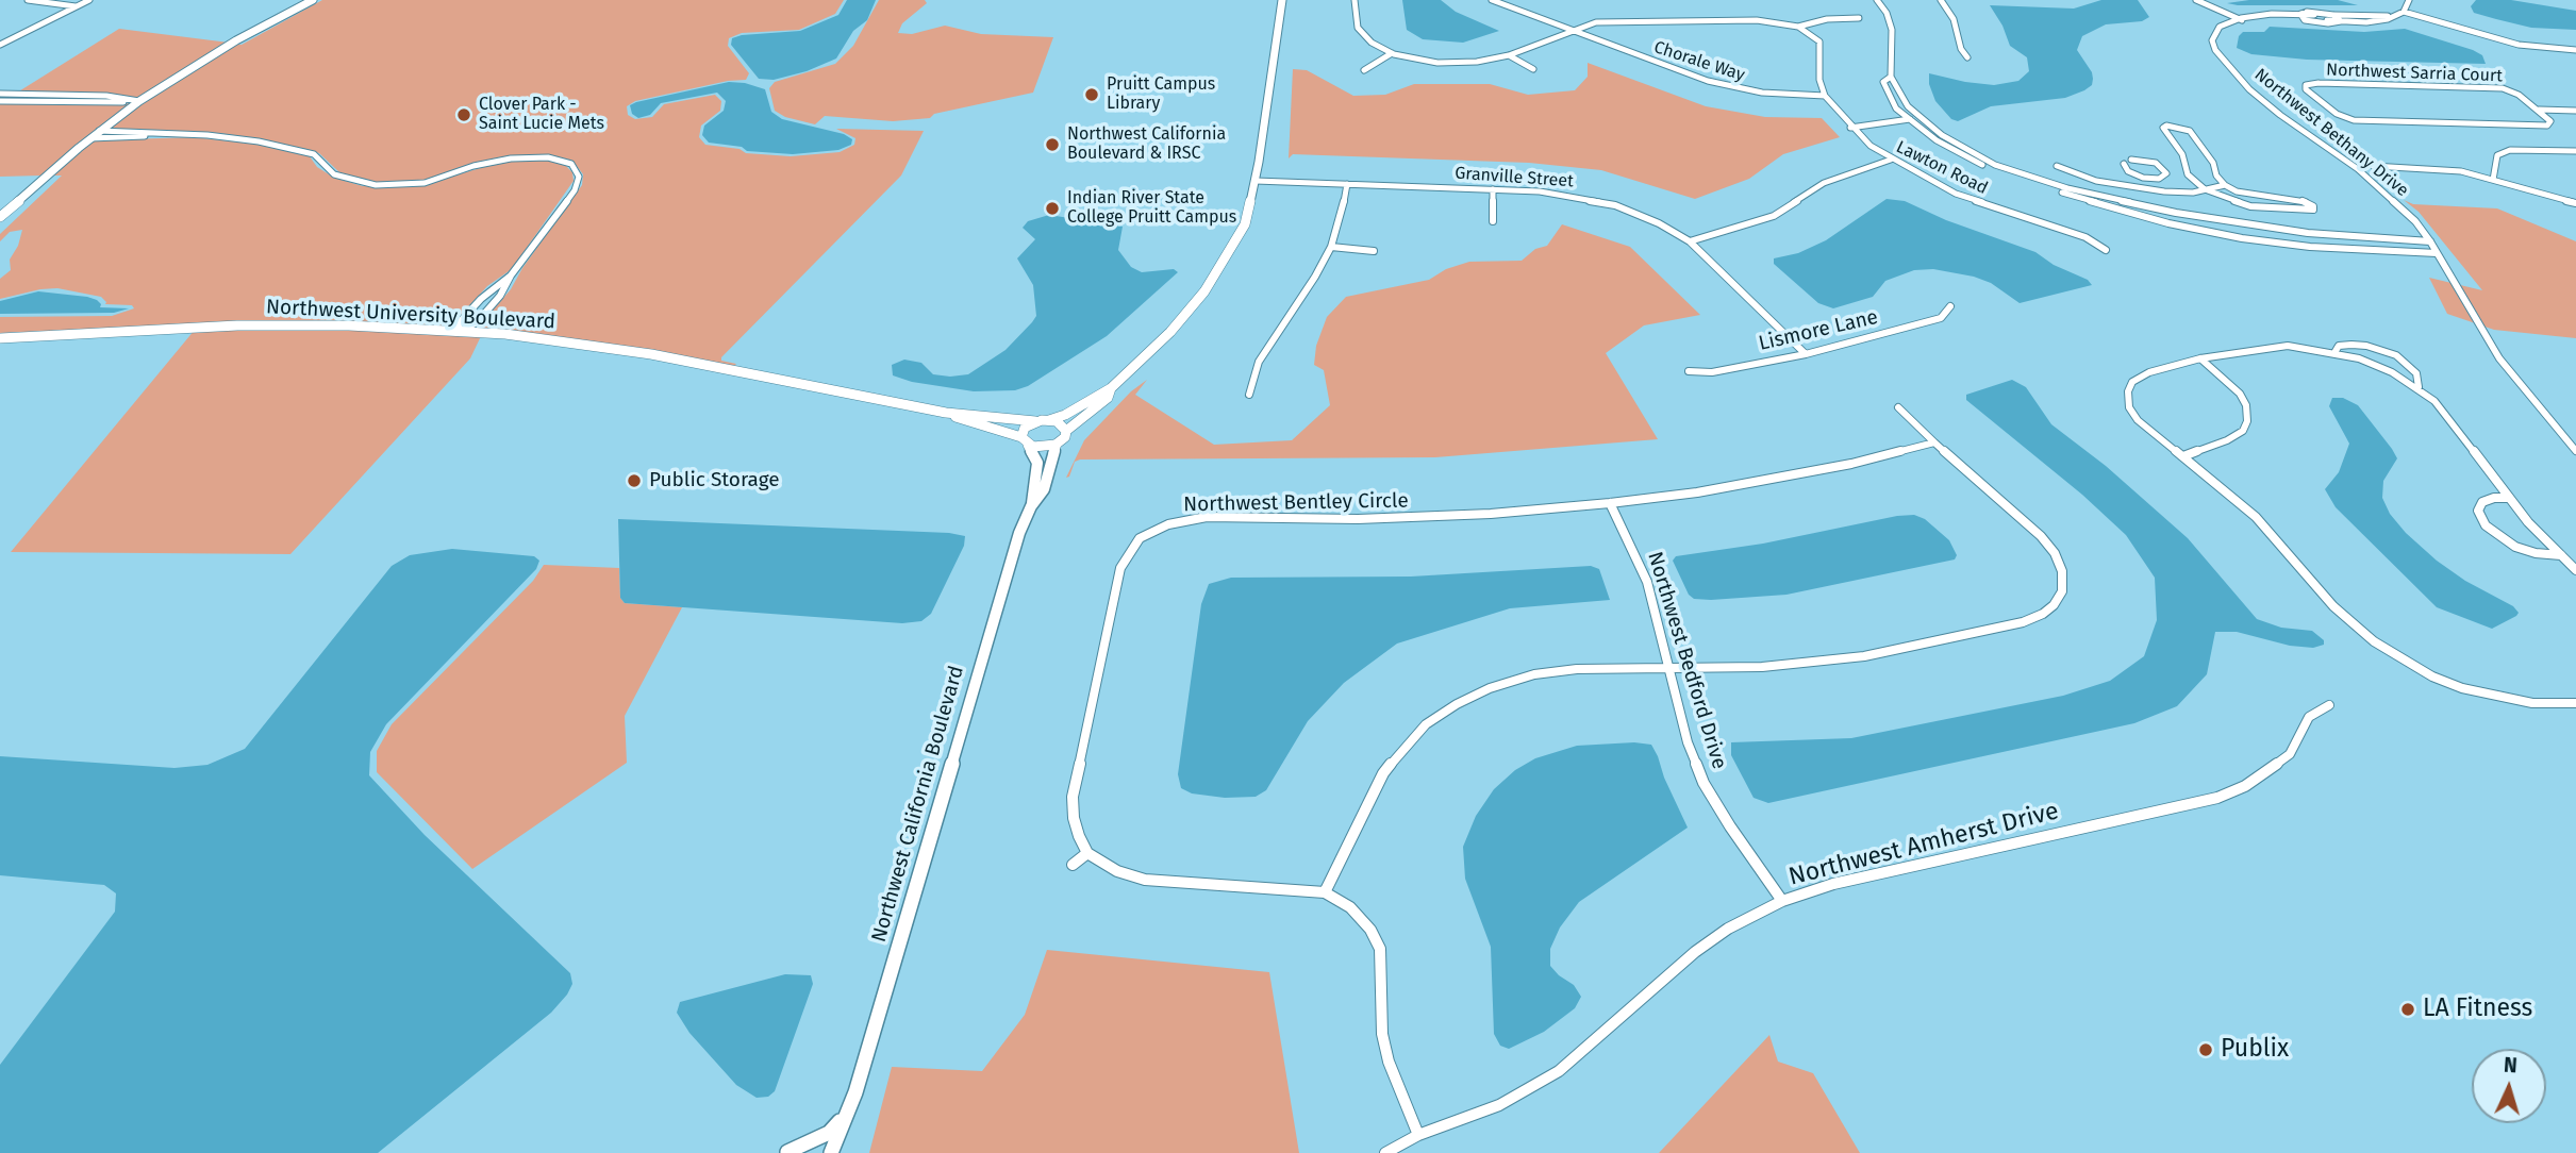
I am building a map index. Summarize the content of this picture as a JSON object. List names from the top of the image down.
{
  "streets": {
    "street": [
      "Chorale Way",
      "Northwest Sarria Court",
      "Northwest Bethany Drive",
      "Lawton Road",
      "Granville Street",
      "Northwest University Boulevard",
      "Lismore Lane",
      "Northwest Bentley Circle",
      "Northwest Bedford Drive",
      "Northwest California Boulevard",
      "Northwest Amherst Drive"
    ]
  },
  "crossings": [
    ["Chorale Way", "Lawton Road"],
    ["Granville Street", "Lismore Lane"],
    ["Northwest University Boulevard", "Northwest California Boulevard"],
    ["Northwest Bentley Circle", "Northwest Bedford Drive"],
    ["Northwest Bedford Drive", "Northwest Amherst Drive"]
  ],
  "places": [
    "Pruitt Campus Library",
    "Clover Park - Saint Lucie Mets",
    "Northwest California Boulevard & IRSC",
    "Indian River State College Pruitt Campus",
    "Public Storage",
    "LA Fitness",
    "Publix"
  ],
  "north": "top"
}
